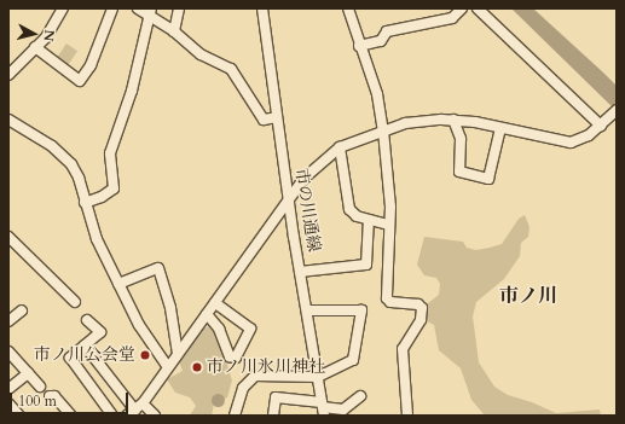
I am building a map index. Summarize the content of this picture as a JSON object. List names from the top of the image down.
{
  "streets": {
    "street": ["市の川通線"]
  },
  "districts": ["市ノ川"],
  "places": ["市ノ川公会堂", "市ノ川氷川神社"],
  "scale_bar": "100 m",
  "north": "right"
}
